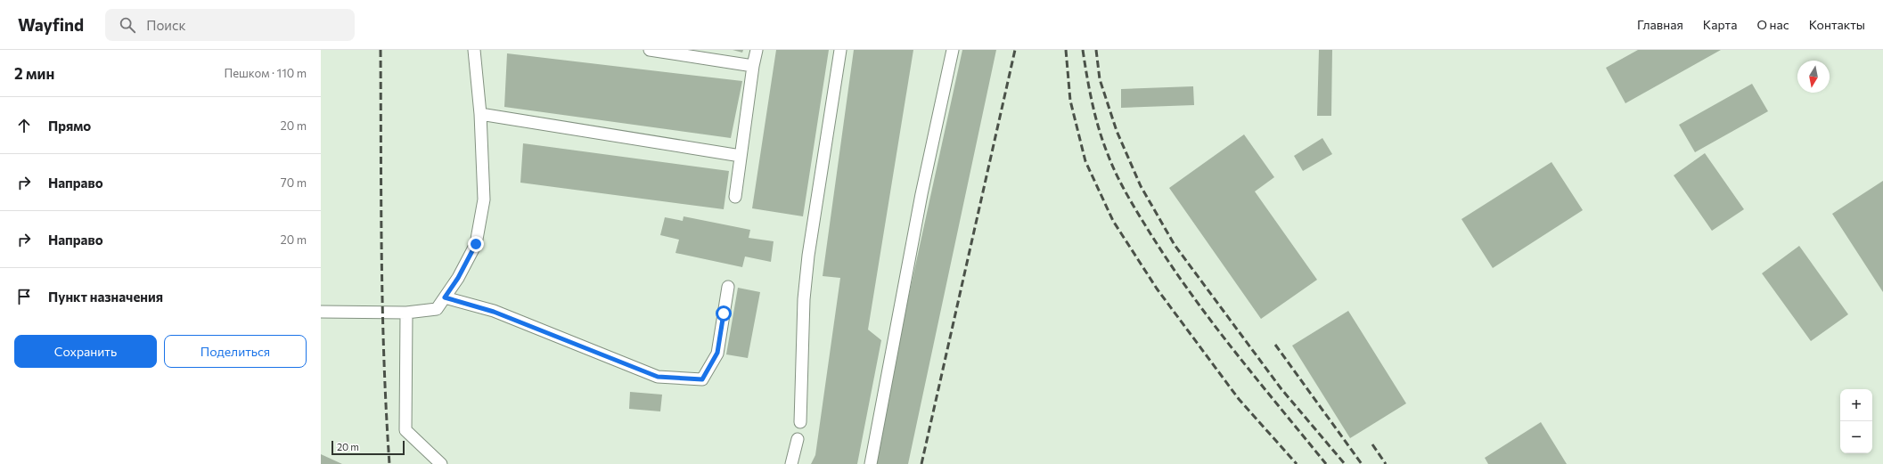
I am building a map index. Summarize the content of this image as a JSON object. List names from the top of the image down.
{
  "scale_bar": "20 m",
  "north": "bottom",
  "page": {
    "header": "Wayfind",
    "search": "Поиск",
    "nav": [
      "Главная",
      "Карта",
      "О нас",
      "Контакты"
    ],
    "heading": ["2 мин", "Пешком · 110 m"],
    "list": [
      ["Прямо", "20 m"],
      ["Направо", "70 m"],
      ["Направо", "20 m"],
      "Пункт назначения"
    ],
    "buttons": ["Сохранить", "Поделиться"],
    "map_buttons": ["+", "−"],
    "scale": "20 m"
  }
}
